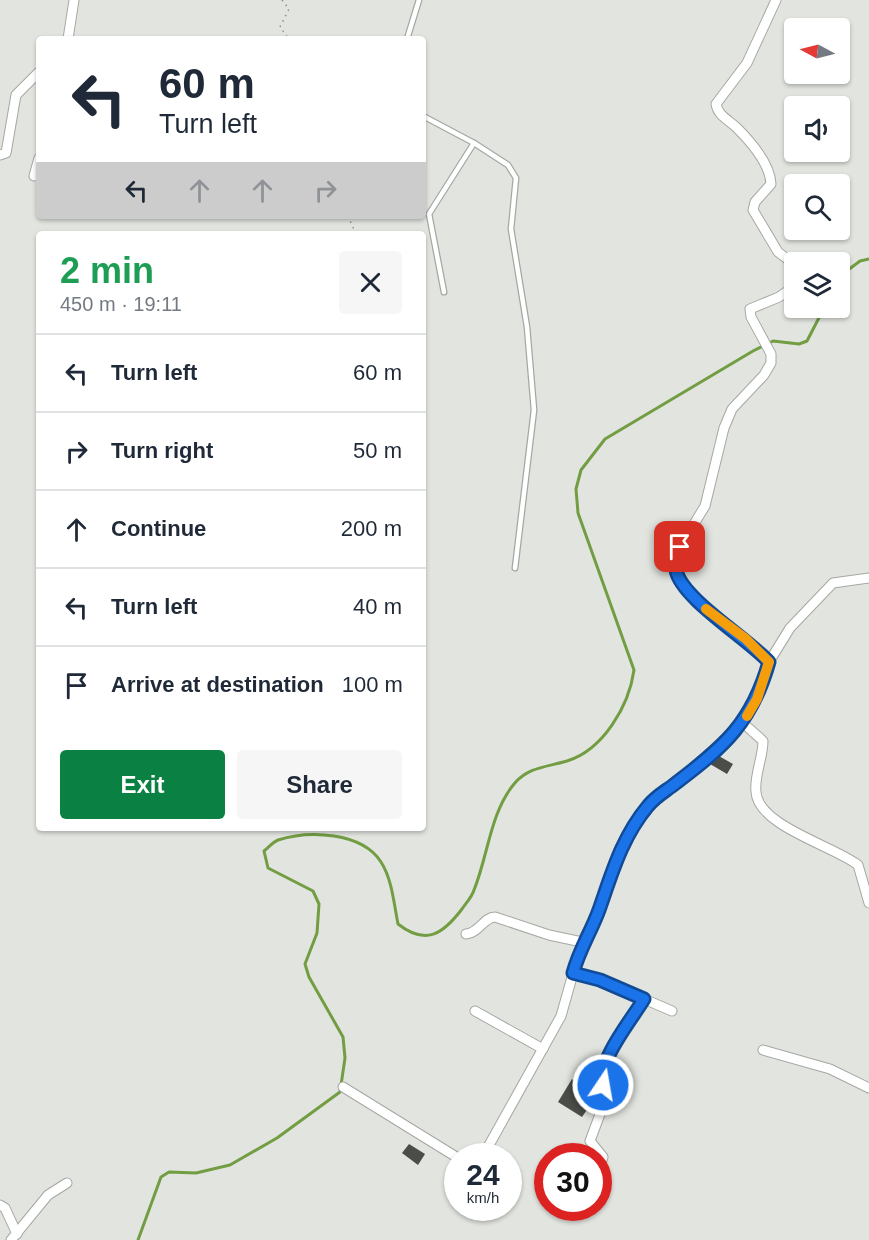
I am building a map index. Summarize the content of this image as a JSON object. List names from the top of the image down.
{
  "north": "left",
  "page": {
    "turn": ["60 m", "Turn left"],
    "heading": ["2 min", "450 m · 19:11"],
    "list": [
      {
        "name": "Turn left",
        "value": "60 m"
      },
      {
        "name": "Turn right",
        "value": "50 m"
      },
      {
        "name": "Continue",
        "value": "200 m"
      },
      {
        "name": "Turn left",
        "value": "40 m"
      },
      {
        "name": "Arrive at destination",
        "value": "100 m"
      }
    ],
    "buttons": ["Exit", "Share"],
    "speed": "24 km/h",
    "limit": "30"
  }
}
